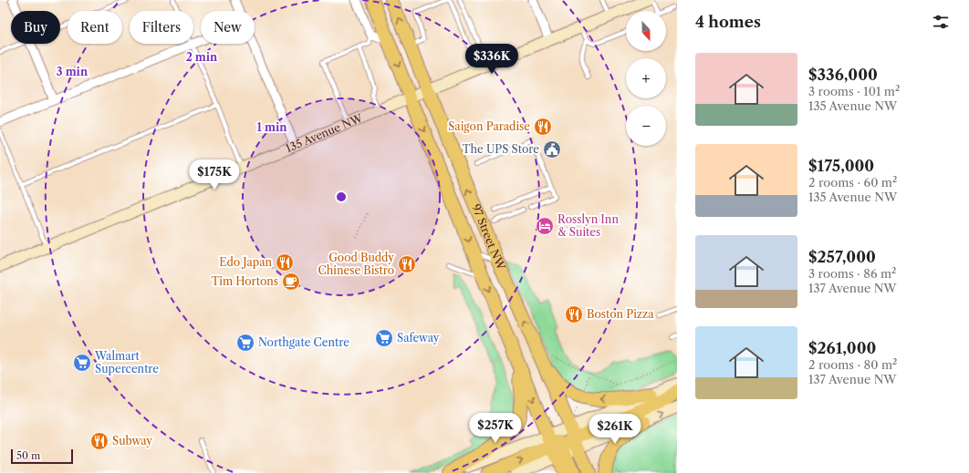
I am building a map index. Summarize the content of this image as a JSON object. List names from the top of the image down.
{
  "streets": {
    "main road": ["97 Street NW"],
    "street": ["135 Avenue NW"]
  },
  "crossings": [
    ["135 Avenue NW", "97 Street NW"]
  ],
  "places": {
    "restaurant": [
      "Saigon Paradise",
      "Edo Japan",
      "Good Buddy Chinese Bistro",
      "Boston Pizza",
      "Subway"
    ],
    "public building": ["The UPS Store"],
    "hotel": ["Rosslyn Inn & Suites"],
    "cafe": ["Tim Hortons"],
    "supermarket": ["Safeway", "Northgate Centre", "Walmart Supercentre"]
  },
  "scale_bar": "50 m",
  "north": "bottom",
  "page": {
    "heading": "4 homes",
    "map_buttons": ["+", "−"],
    "chip": [
      "Buy",
      "Rent",
      "Filters",
      "New"
    ],
    "price": [
      "$336K",
      "$175K",
      "$257K",
      "$261K"
    ],
    "list": [
      {
        "name": "$336,000",
        "note": "3 rooms · 101 m² · 135 Avenue NW"
      },
      {
        "name": "$175,000",
        "note": "2 rooms · 60 m² · 135 Avenue NW"
      },
      {
        "name": "$257,000",
        "note": "3 rooms · 86 m² · 137 Avenue NW"
      },
      {
        "name": "$261,000",
        "note": "2 rooms · 80 m² · 137 Avenue NW"
      }
    ],
    "scale": "50 m"
  },
  "rings": ["2 min", "3 min", "1 min"]
}
